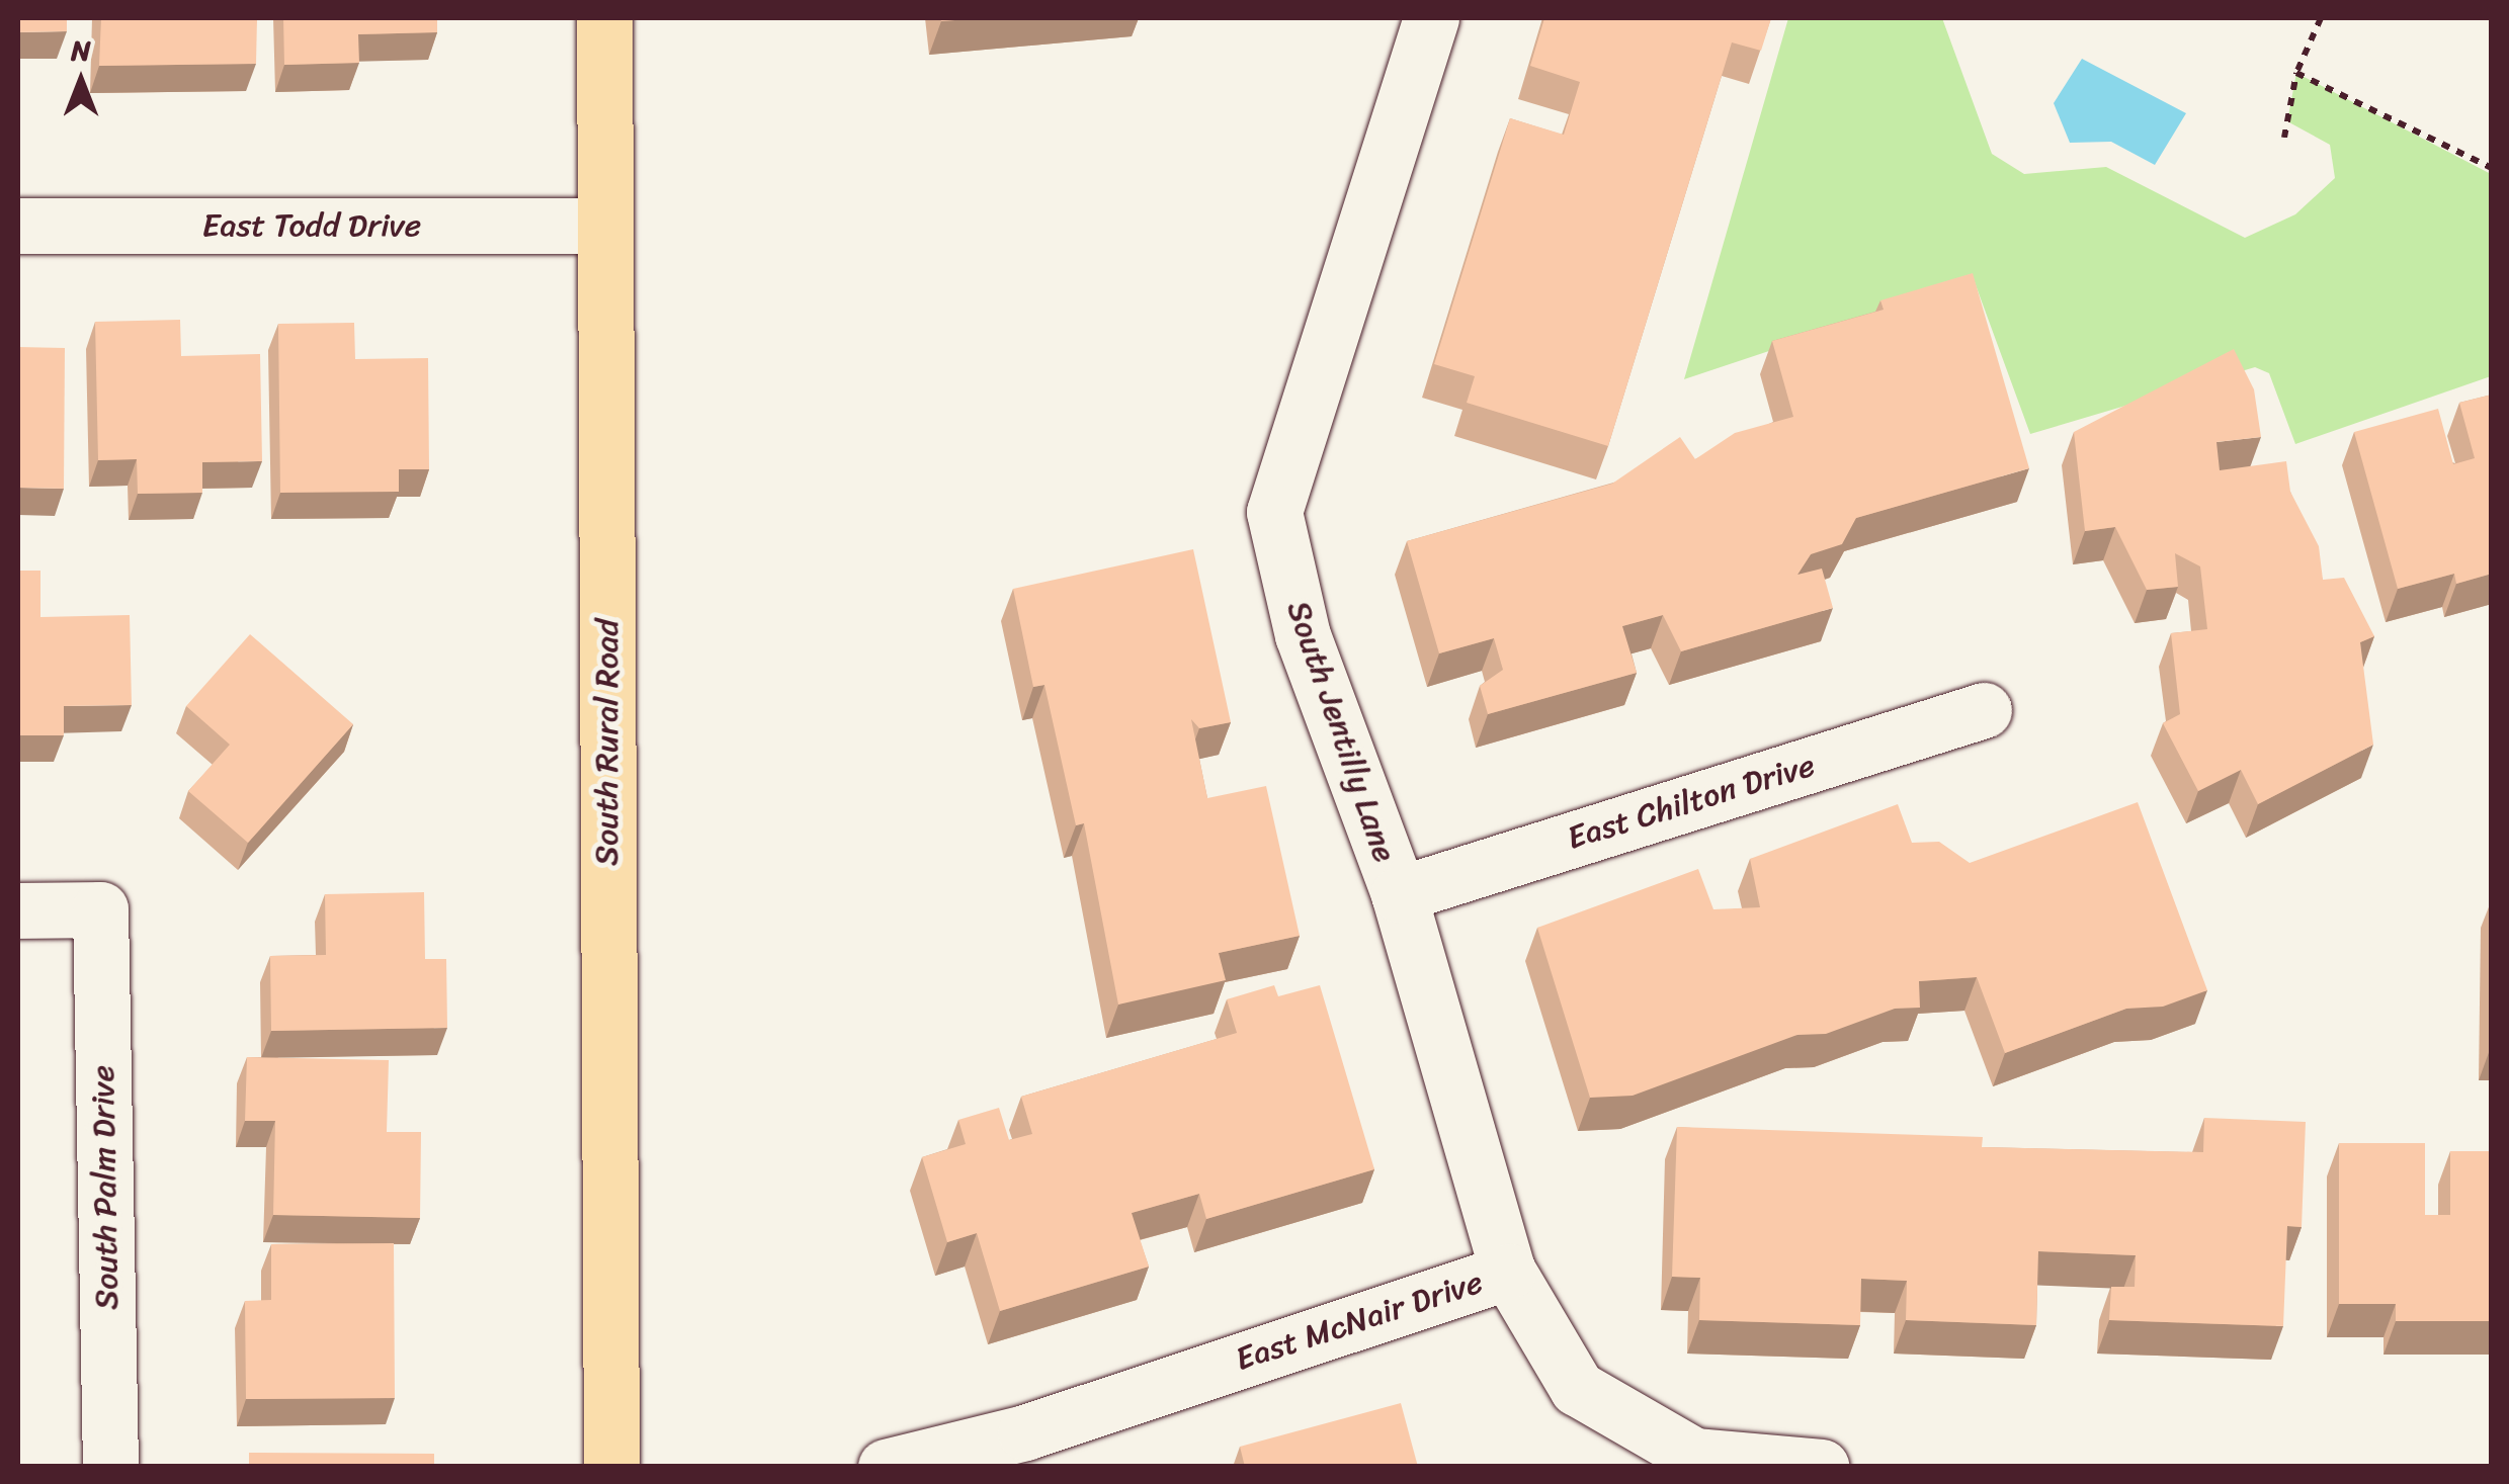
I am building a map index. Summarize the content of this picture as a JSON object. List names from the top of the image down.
{
  "streets": {
    "main road": ["South Rural Road"],
    "street": [
      "East Todd Drive",
      "South Jentilly Lane",
      "East Chilton Drive",
      "South Palm Drive",
      "East McNair Drive"
    ]
  },
  "crossings": [
    ["East Todd Drive", "South Rural Road"],
    ["South Jentilly Lane", "East Chilton Drive"],
    ["South Jentilly Lane", "East McNair Drive"]
  ],
  "north": "top"
}
